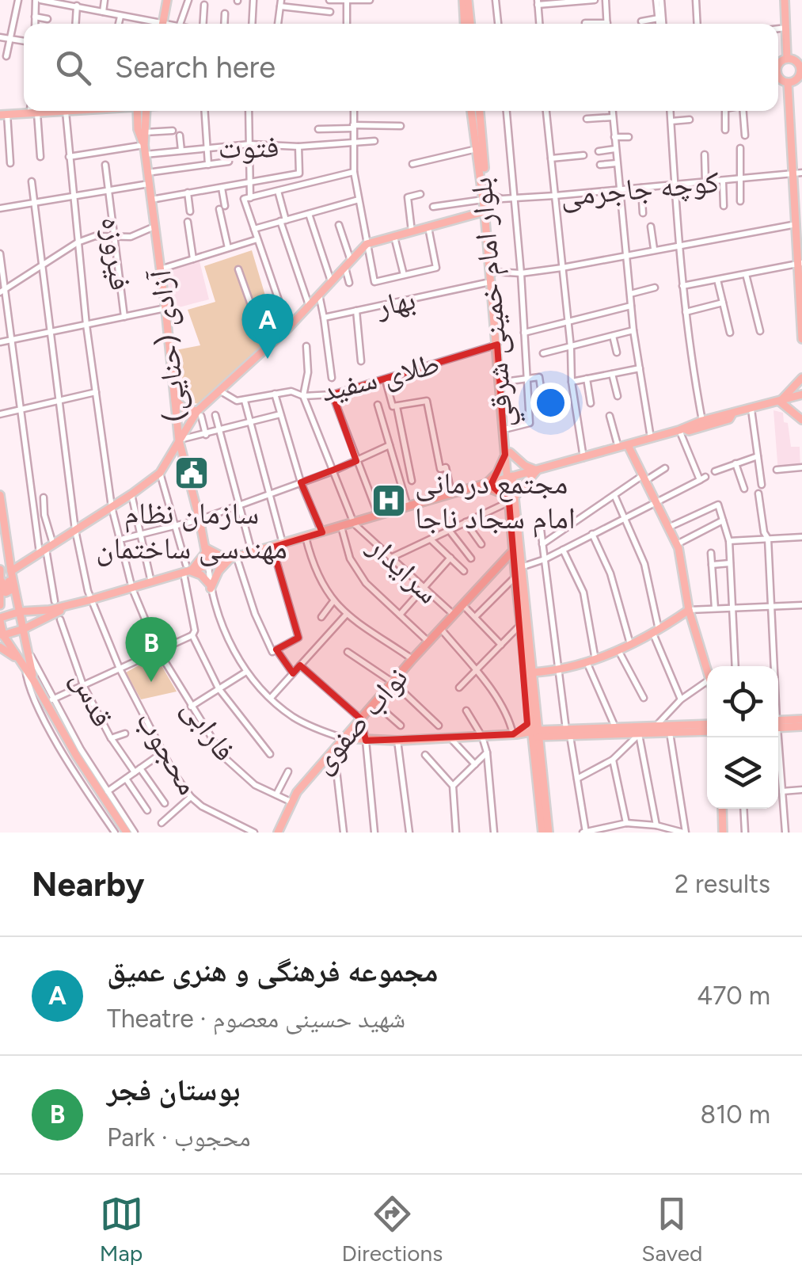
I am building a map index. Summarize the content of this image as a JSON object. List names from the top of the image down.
{
  "streets": {
    "main road": ["بلوار امام خمینی شرقي", "آزادی (حنایی)", "نواب صفوی"],
    "street": [
      "فتوت",
      "کوچه جاجرمی",
      "فیروزه",
      "بهار",
      "طلای سفید",
      "سرایدار",
      "قدس",
      "فارابی",
      "محجوب"
    ]
  },
  "crossings": [
    ["فتوت", "آزادی (حنایی)"],
    ["کوچه جاجرمی", "بلوار امام خمینی شرقي"],
    ["بهار", "بلوار امام خمینی شرقي"],
    ["بلوار امام خمینی شرقي", "طلای سفید"],
    ["بلوار امام خمینی شرقي", "نواب صفوی"],
    ["سرایدار", "نواب صفوی"],
    ["نواب صفوی", "فارابی"]
  ],
  "places": {
    "public building": ["سازمان نظام مهندسی ساختمان"],
    "hospital": ["مجتمع درمانی امام سجاد ناجا"]
  },
  "page": {
    "search": "Search here",
    "pins": ["A", "B"],
    "heading": ["Nearby", "2 results"],
    "list": [
      {
        "mark": "A",
        "name": "مجموعه فرهنگی و هنری عمیق",
        "note": "Theatre · شهید حسینی معصوم",
        "value": "470 m"
      },
      {
        "mark": "B",
        "name": "بوستان فجر",
        "note": "Park · محجوب",
        "value": "810 m"
      }
    ],
    "nav": ["Map", "Directions", "Saved"]
  }
}
